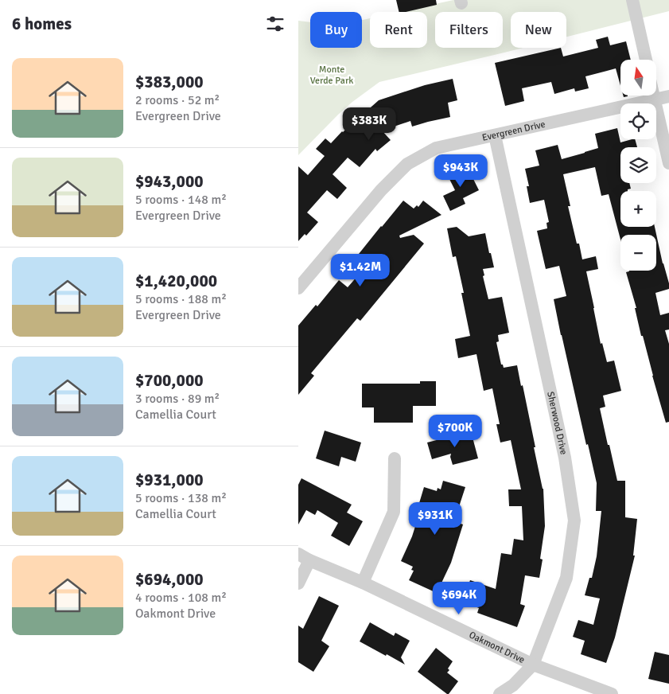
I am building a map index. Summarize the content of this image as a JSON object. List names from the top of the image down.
{
  "streets": {
    "street": ["Evergreen Drive", "Sherwood Drive", "Oakmont Drive"]
  },
  "crossings": [
    ["Evergreen Drive", "Sherwood Drive"],
    ["Sherwood Drive", "Oakmont Drive"]
  ],
  "parks": ["Monte Verde Park"],
  "north": "top",
  "page": {
    "heading": "6 homes",
    "chip": [
      "Buy",
      "Rent",
      "Filters",
      "New"
    ],
    "list": [
      {
        "name": "$383,000",
        "note": "2 rooms · 52 m² · Evergreen Drive"
      },
      {
        "name": "$943,000",
        "note": "5 rooms · 148 m² · Evergreen Drive"
      },
      {
        "name": "$1,420,000",
        "note": "5 rooms · 188 m² · Evergreen Drive"
      },
      {
        "name": "$700,000",
        "note": "3 rooms · 89 m² · Camellia Court"
      },
      {
        "name": "$931,000",
        "note": "5 rooms · 138 m² · Camellia Court"
      },
      {
        "name": "$694,000",
        "note": "4 rooms · 108 m² · Oakmont Drive"
      }
    ],
    "map_buttons": ["+", "−"],
    "price": [
      "$383K",
      "$943K",
      "$1.42M",
      "$700K",
      "$931K",
      "$694K"
    ]
  }
}
